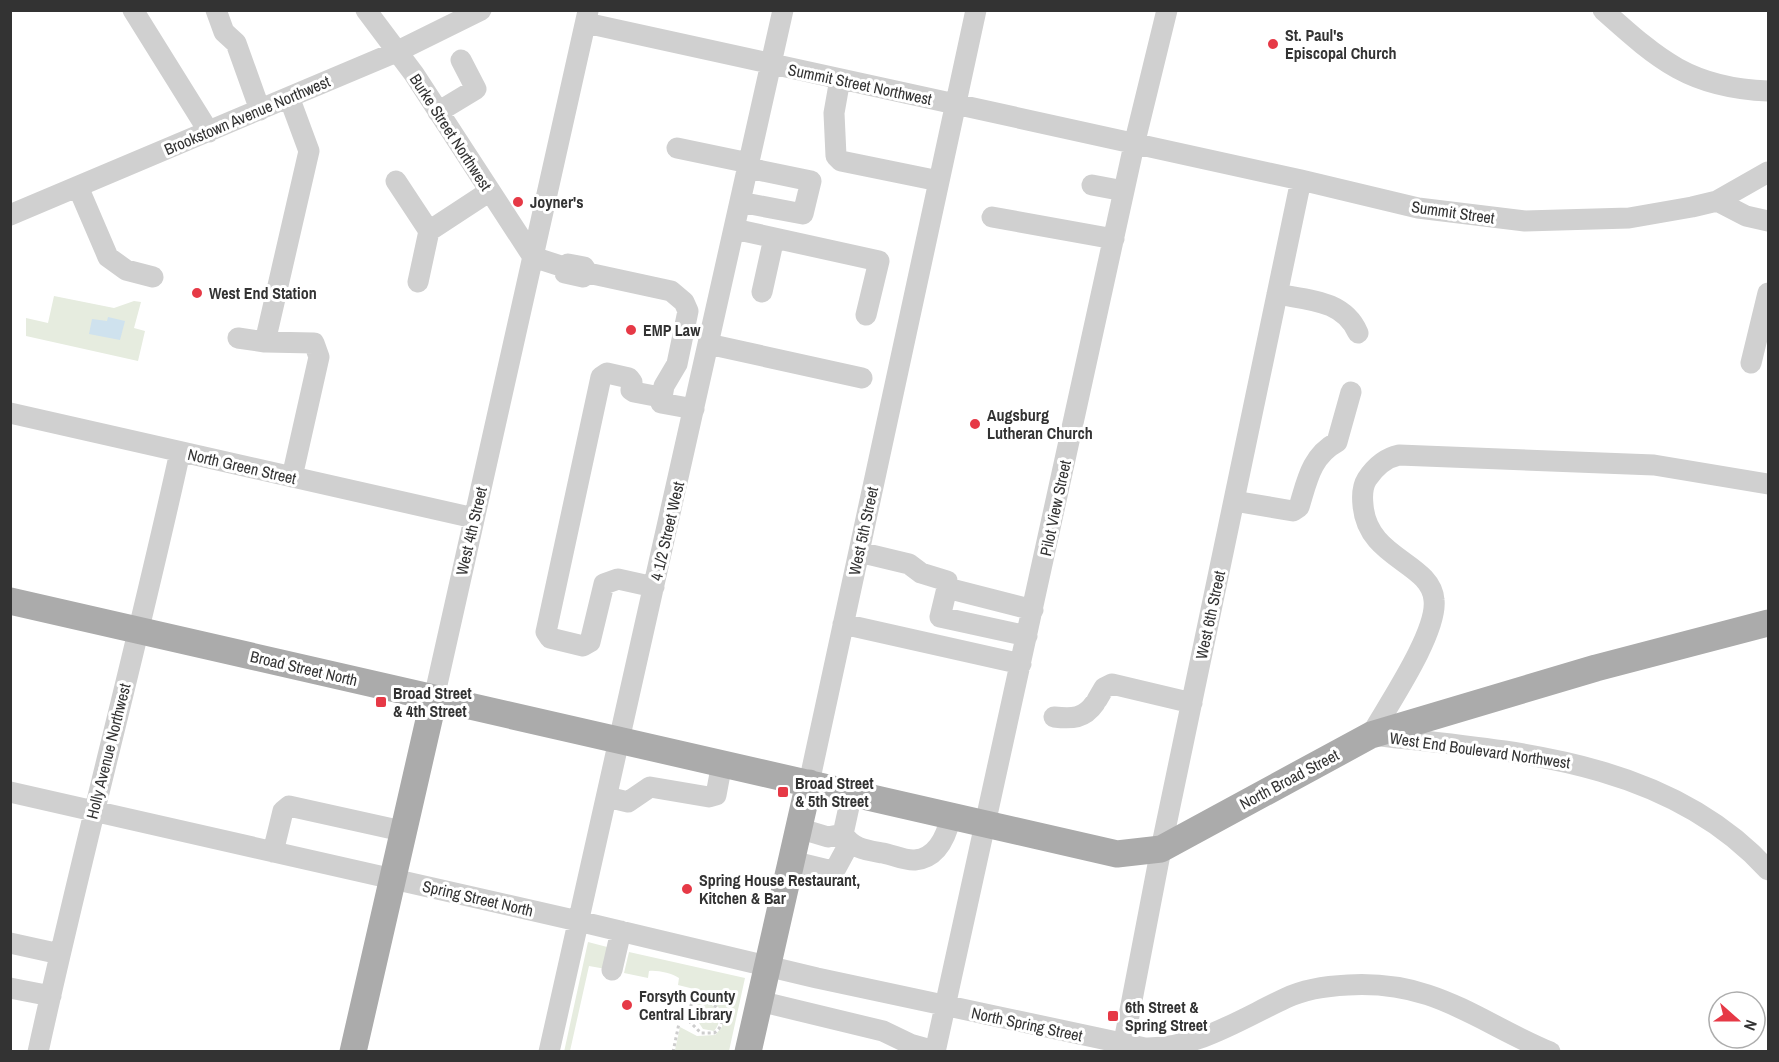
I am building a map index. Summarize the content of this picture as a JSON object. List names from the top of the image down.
{
  "streets": {
    "main road": [
      "West 4th Street",
      "West 5th Street",
      "Broad Street North",
      "North Broad Street"
    ],
    "street": [
      "Summit Street Northwest",
      "Brookstown Avenue Northwest",
      "Burke Street Northwest",
      "Summit Street",
      "North Green Street",
      "Pilot View Street",
      "4 1/2 Street West",
      "West 6th Street",
      "West End Boulevard Northwest",
      "Holly Avenue Northwest",
      "Spring Street North",
      "North Spring Street"
    ]
  },
  "crossings": [
    ["Summit Street Northwest", "Summit Street"],
    ["Summit Street Northwest", "Pilot View Street"],
    ["Summit Street Northwest", "West 4th Street"],
    ["Summit Street Northwest", "4 1/2 Street West"],
    ["Summit Street Northwest", "West 5th Street"],
    ["Brookstown Avenue Northwest", "Burke Street Northwest"],
    ["Burke Street Northwest", "West 4th Street"],
    ["Summit Street", "Pilot View Street"],
    ["Summit Street", "West 6th Street"],
    ["North Green Street", "West 4th Street"],
    ["North Green Street", "Holly Avenue Northwest"],
    ["Pilot View Street", "North Broad Street"],
    ["Pilot View Street", "Spring Street North"],
    ["Pilot View Street", "North Spring Street"],
    ["West 4th Street", "Broad Street North"],
    ["West 4th Street", "Spring Street North"],
    ["4 1/2 Street West", "Broad Street North"],
    ["4 1/2 Street West", "Spring Street North"],
    ["West 5th Street", "Broad Street North"],
    ["West 5th Street", "North Broad Street"],
    ["West 5th Street", "Spring Street North"],
    ["West 6th Street", "North Broad Street"],
    ["West 6th Street", "North Spring Street"],
    ["Broad Street North", "Holly Avenue Northwest"],
    ["Broad Street North", "North Broad Street"],
    ["West End Boulevard Northwest", "North Broad Street"],
    ["Holly Avenue Northwest", "Spring Street North"],
    ["Spring Street North", "North Spring Street"]
  ],
  "places": {
    "other": [
      "St. Paul's Episcopal Church",
      "Joyner's",
      "West End Station",
      "EMP Law",
      "Augsburg Lutheran Church",
      "Spring House Restaurant, Kitchen & Bar",
      "Forsyth County Central Library"
    ],
    "transit": ["Broad Street & 4th Street", "Broad Street & 5th Street", "6th Street & Spring Street"]
  },
  "north": "right"
}
